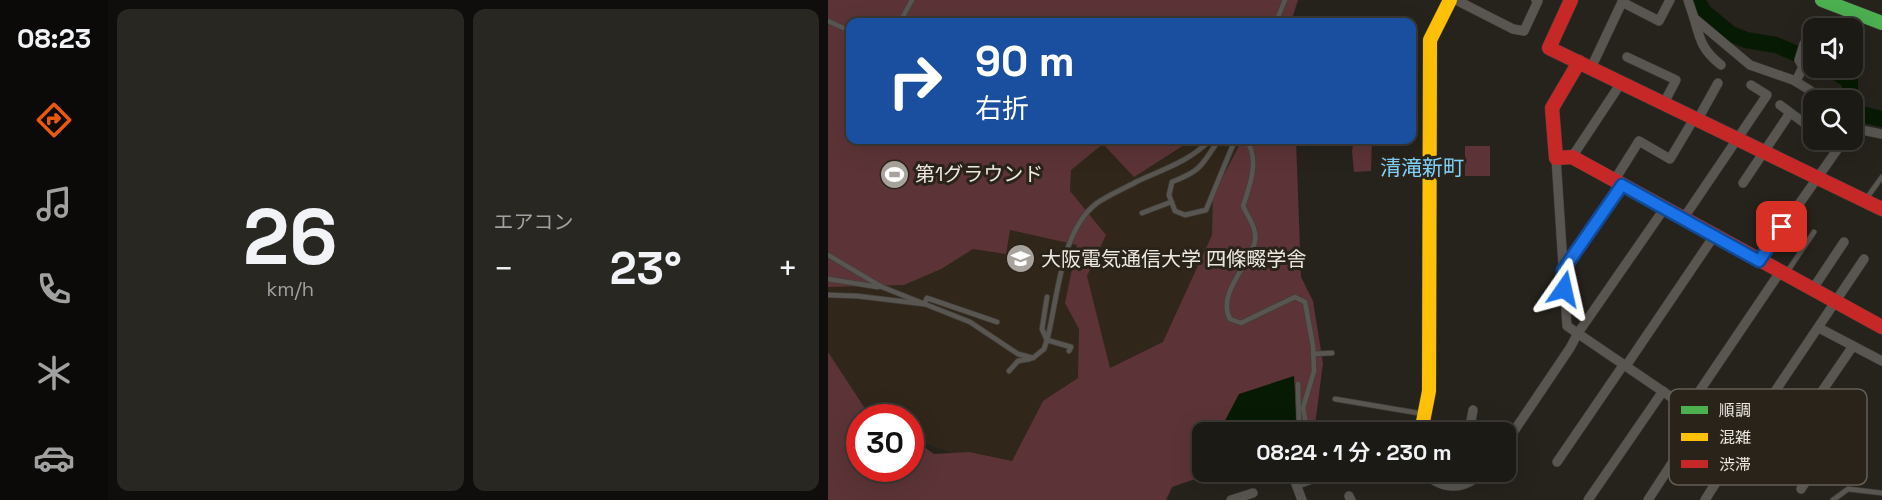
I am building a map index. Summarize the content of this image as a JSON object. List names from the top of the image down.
{
  "districts": ["清滝新町"],
  "places": {
    "sports": ["第1グラウンド"],
    "school or university": ["大阪電気通信大学 四條畷学舎"]
  },
  "legend": ["順調", "混雑", "渋滞"],
  "page": {
    "tabs": "08:23",
    "tile": [
      ["26", "km/h"],
      "エアコン"
    ],
    "turn": ["90 m", "右折"],
    "heat": ["−", "23°", "+"],
    "limit": "30",
    "trip": "08:24 · 1 分 · 230 m"
  }
}
